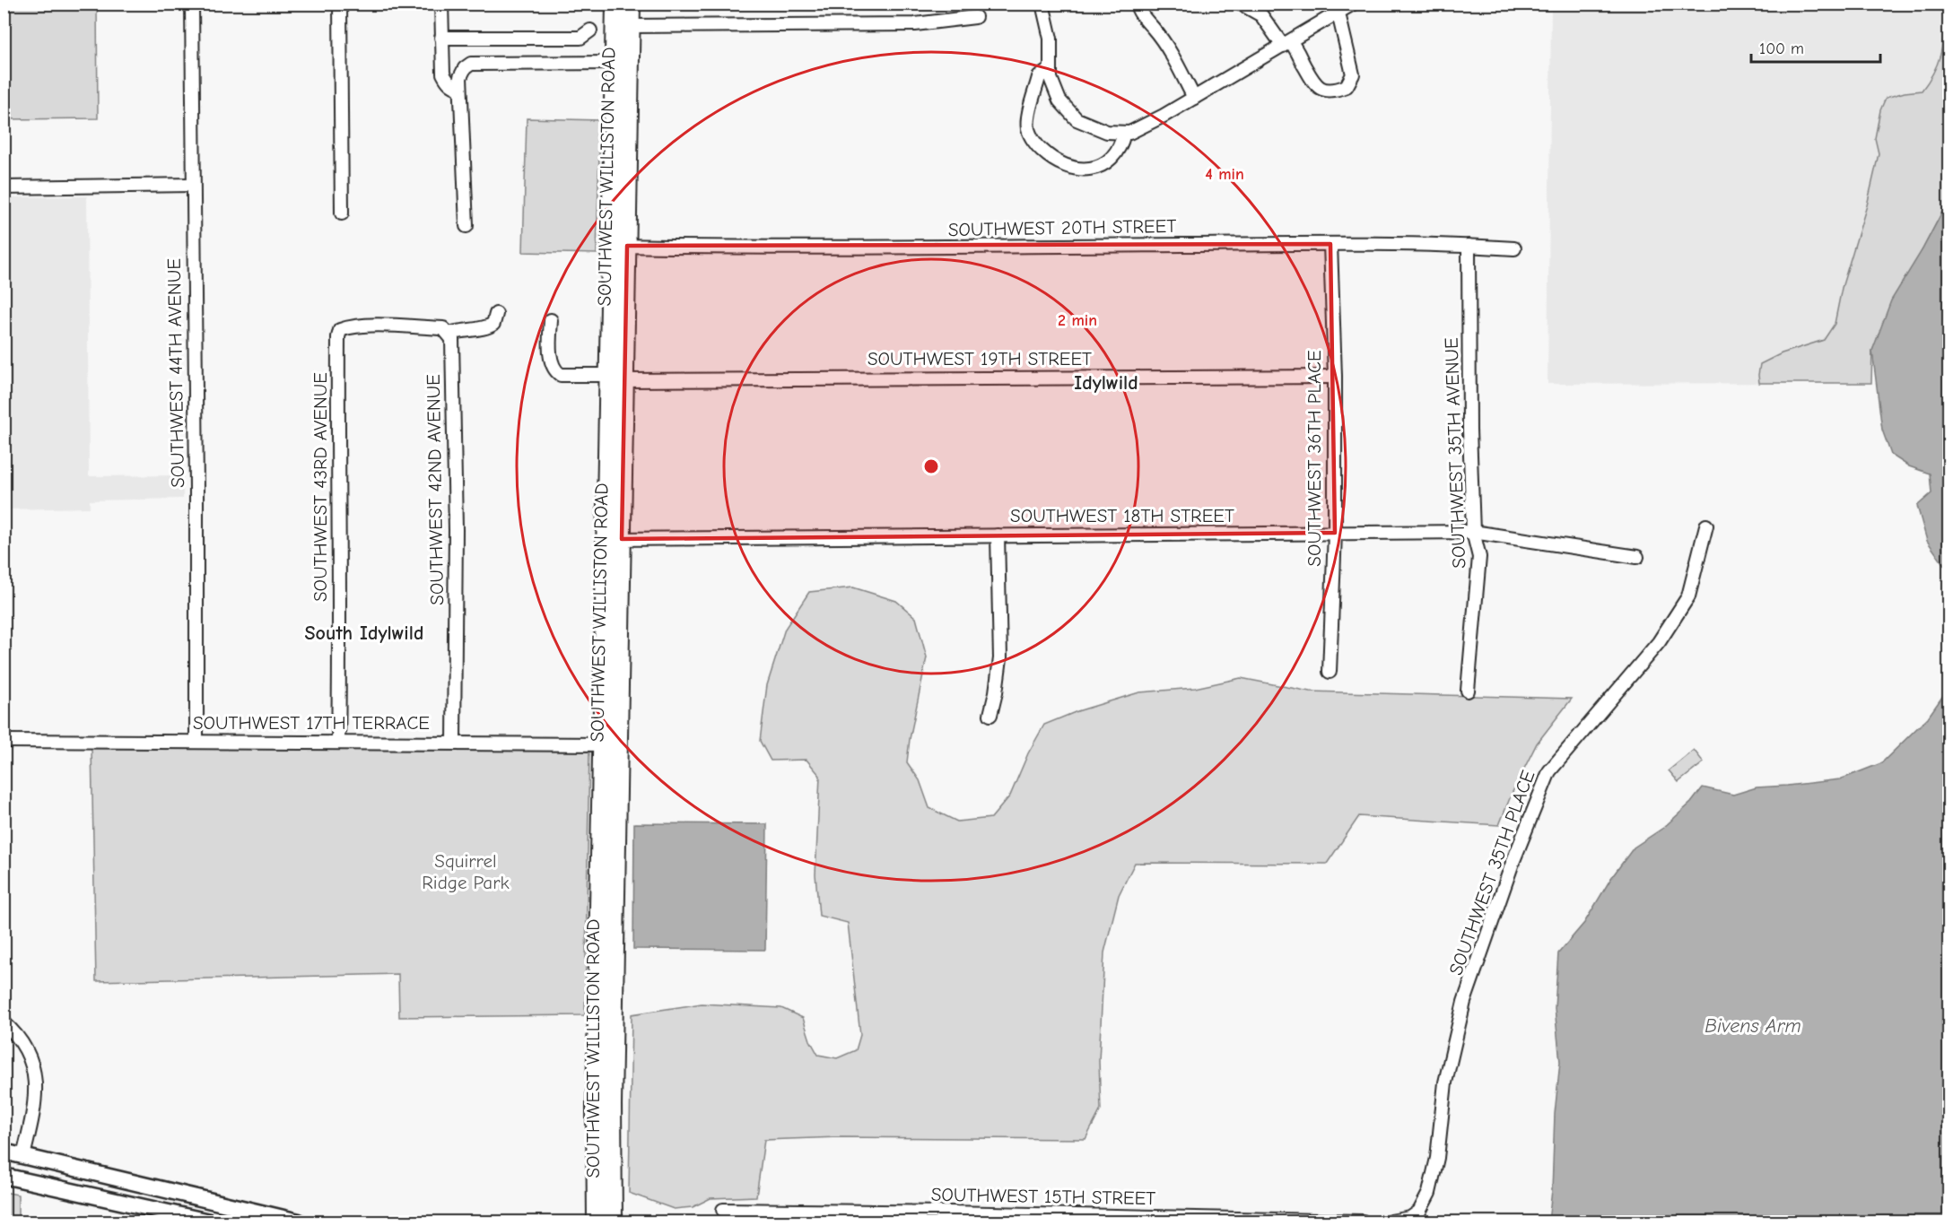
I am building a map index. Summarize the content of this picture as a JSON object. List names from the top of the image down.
{
  "streets": {
    "highway": ["SOUTHWEST WILLISTON ROAD"],
    "street": [
      "SOUTHWEST 20TH STREET",
      "SOUTHWEST 19TH STREET",
      "SOUTHWEST 44TH AVENUE",
      "SOUTHWEST 35TH AVENUE",
      "SOUTHWEST 36TH PLACE",
      "SOUTHWEST 43RD AVENUE",
      "SOUTHWEST 42ND AVENUE",
      "SOUTHWEST 18TH STREET",
      "SOUTHWEST 17TH TERRACE",
      "SOUTHWEST 35TH PLACE",
      "SOUTHWEST 15TH STREET"
    ]
  },
  "crossings": [
    ["SOUTHWEST WILLISTON ROAD", "SOUTHWEST 20TH STREET"],
    ["SOUTHWEST WILLISTON ROAD", "SOUTHWEST 19TH STREET"],
    ["SOUTHWEST WILLISTON ROAD", "SOUTHWEST 18TH STREET"],
    ["SOUTHWEST WILLISTON ROAD", "SOUTHWEST 17TH TERRACE"],
    ["SOUTHWEST 20TH STREET", "SOUTHWEST 35TH AVENUE"],
    ["SOUTHWEST 20TH STREET", "SOUTHWEST 36TH PLACE"],
    ["SOUTHWEST 19TH STREET", "SOUTHWEST 36TH PLACE"],
    ["SOUTHWEST 44TH AVENUE", "SOUTHWEST 17TH TERRACE"],
    ["SOUTHWEST 35TH AVENUE", "SOUTHWEST 18TH STREET"],
    ["SOUTHWEST 36TH PLACE", "SOUTHWEST 18TH STREET"],
    ["SOUTHWEST 43RD AVENUE", "SOUTHWEST 42ND AVENUE"],
    ["SOUTHWEST 43RD AVENUE", "SOUTHWEST 17TH TERRACE"],
    ["SOUTHWEST 42ND AVENUE", "SOUTHWEST 17TH TERRACE"]
  ],
  "districts": ["Idylwild", "South Idylwild"],
  "water": ["Bivens Arm"],
  "parks": ["Squirrel Ridge Park"],
  "scale_bar": "100 m",
  "rings": ["4 min", "2 min"]
}
